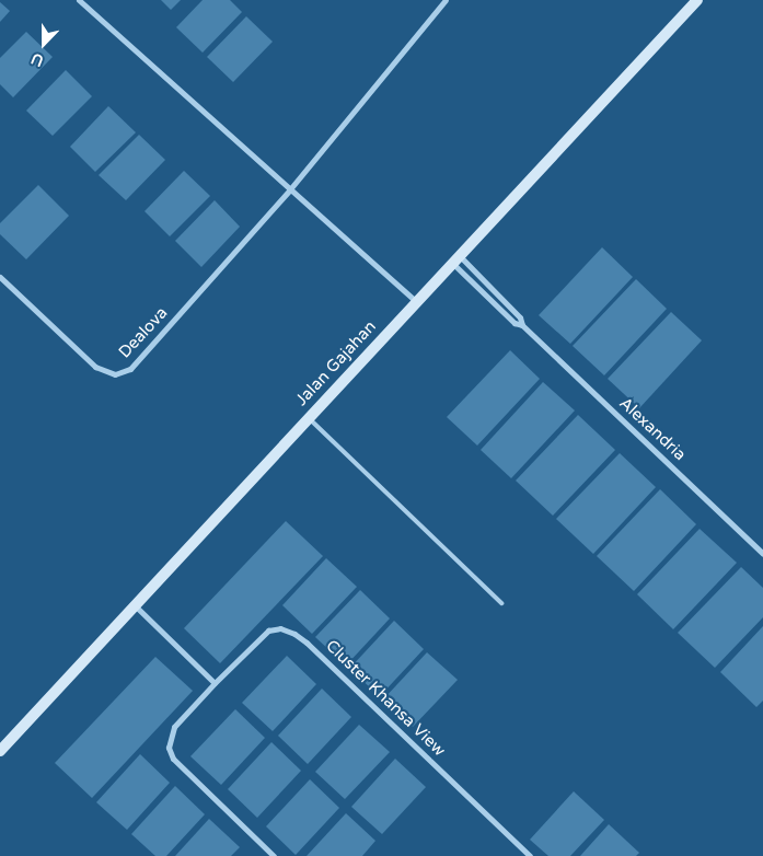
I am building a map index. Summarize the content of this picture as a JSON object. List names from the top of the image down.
{
  "streets": {
    "street": [
      "Dealova",
      "Jalan Gajahan",
      "Alexandria",
      "Cluster Khansa View"
    ]
  },
  "crossings": [
    ["Jalan Gajahan", "Alexandria"]
  ],
  "north": "bottom"
}
